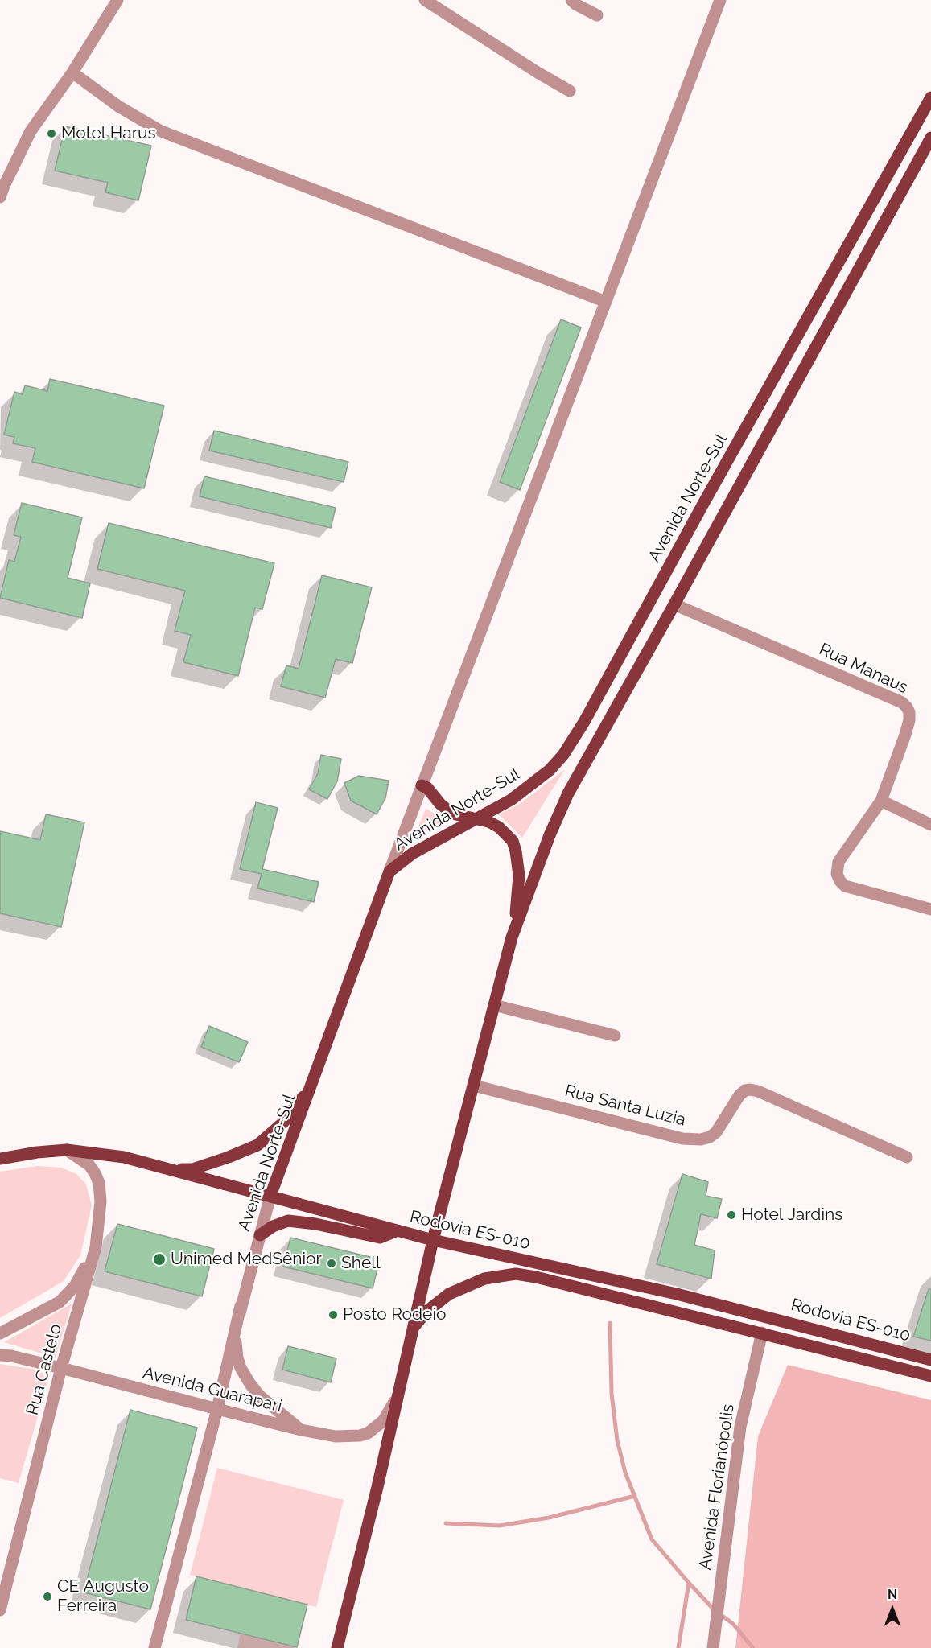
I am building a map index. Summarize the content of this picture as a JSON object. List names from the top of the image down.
{
  "streets": {
    "main road": ["Avenida Norte-Sul", "Rodovia ES-010"],
    "street": [
      "Rua Manaus",
      "Rua Santa Luzia",
      "Rua Castelo",
      "Avenida Guarapari",
      "Avenida Florianópolis"
    ]
  },
  "crossings": [
    ["Avenida Norte-Sul", "Rodovia ES-010"],
    ["Avenida Norte-Sul", "Avenida Guarapari"],
    ["Rodovia ES-010", "Rua Castelo"],
    ["Rodovia ES-010", "Avenida Florianópolis"],
    ["Rua Castelo", "Avenida Guarapari"]
  ],
  "places": [
    "Motel Harus",
    "Hotel Jardins",
    "Unimed MedSênior",
    "Shell",
    "Posto Rodeio",
    "CE Augusto Ferreira"
  ],
  "north": "top"
}
